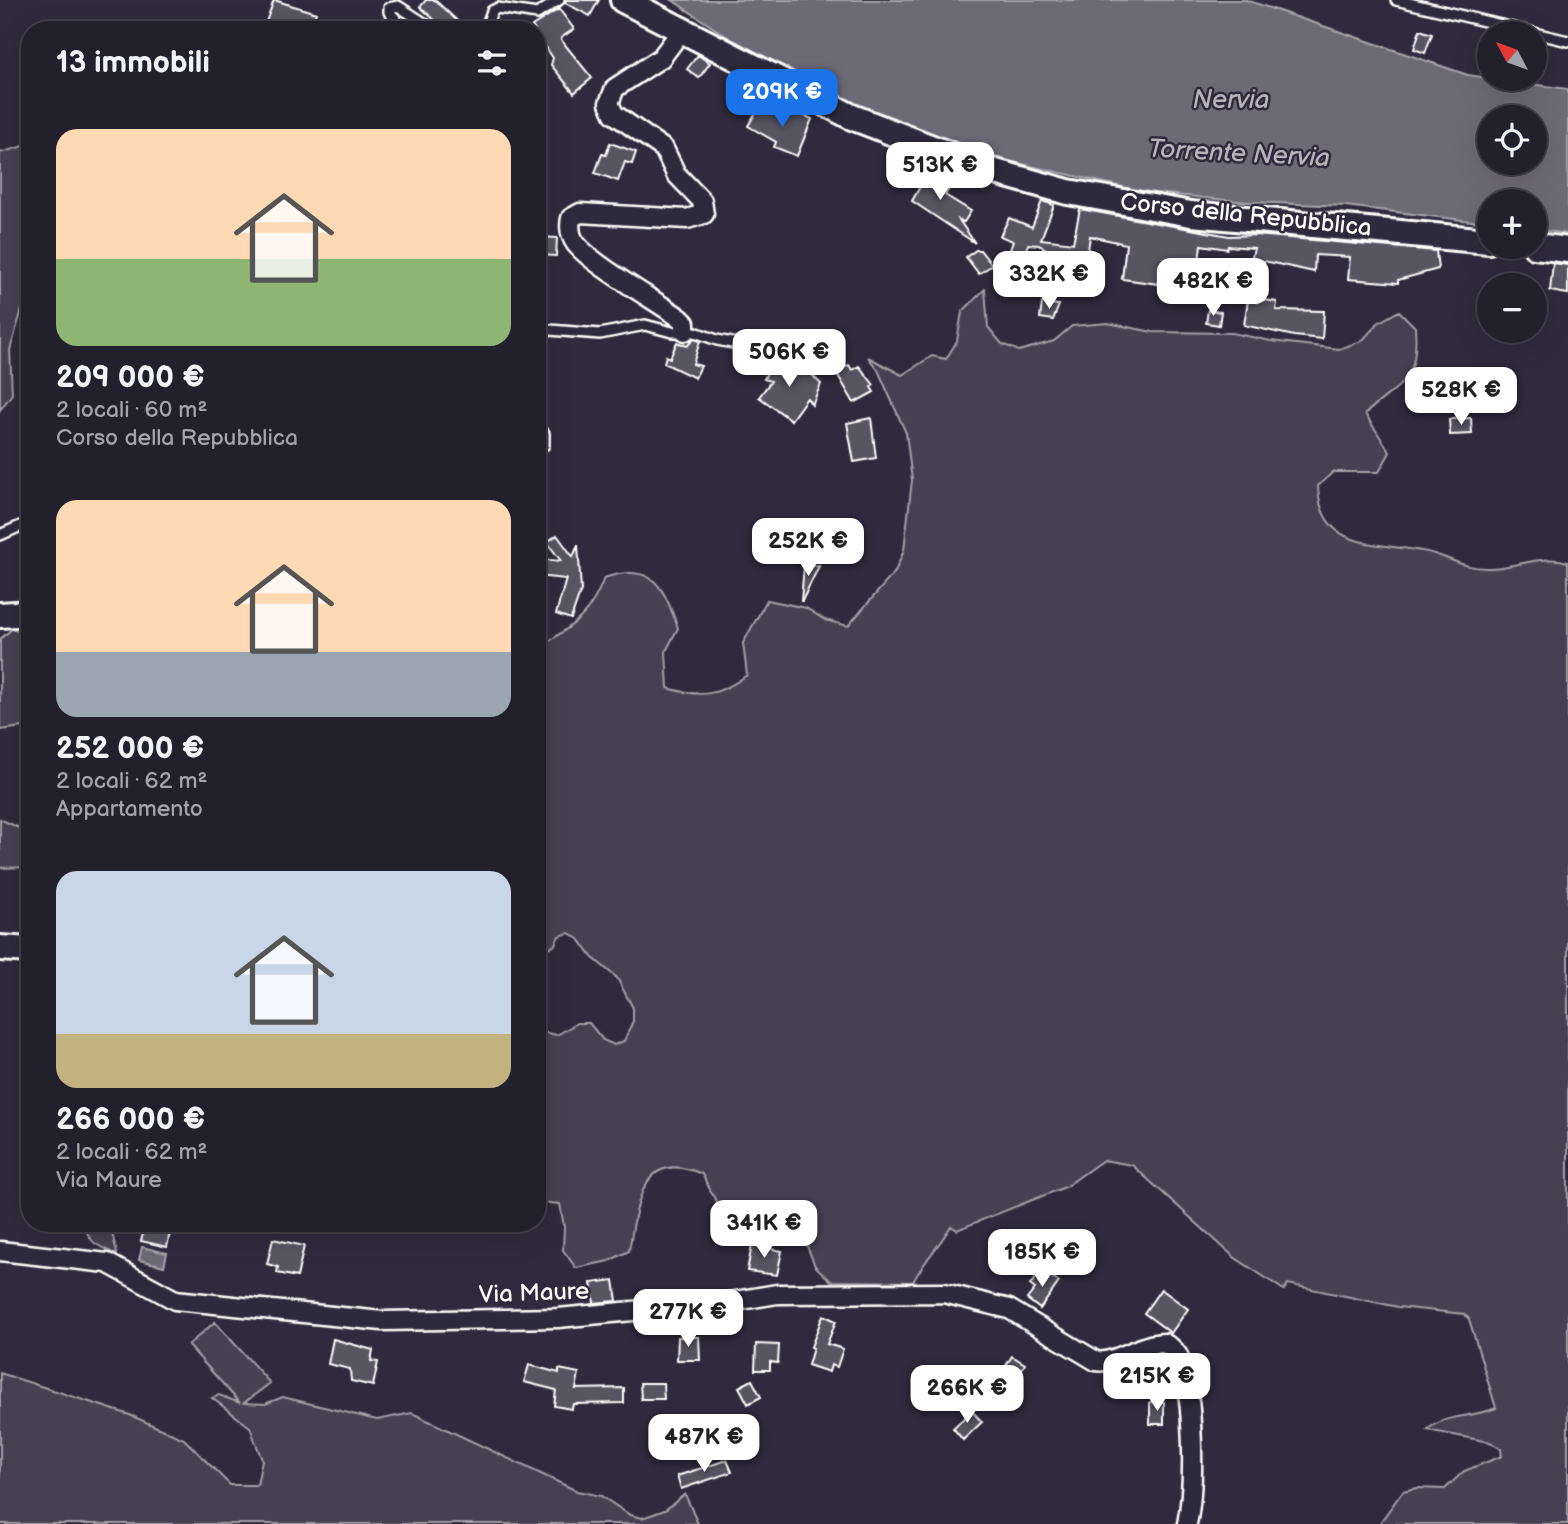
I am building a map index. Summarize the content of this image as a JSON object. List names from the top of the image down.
{
  "streets": {
    "main road": ["Corso della Repubblica"],
    "street": ["Via Maure"]
  },
  "water": ["Nervia", "Torrente Nervia"],
  "north": "top left",
  "page": {
    "map_buttons": ["+", "−"],
    "heading": "13 immobili",
    "price": [
      "209K €",
      "513K €",
      "332K €",
      "482K €",
      "506K €",
      "528K €",
      "252K €",
      "341K €",
      "185K €",
      "277K €",
      "215K €",
      "266K €",
      "487K €"
    ],
    "list": [
      {
        "name": "209 000 €",
        "note": "2 locali · 60 m² · Corso della Repubblica"
      },
      {
        "name": "252 000 €",
        "note": "2 locali · 62 m² · Appartamento"
      },
      {
        "name": "266 000 €",
        "note": "2 locali · 62 m² · Via Maure"
      }
    ]
  }
}
